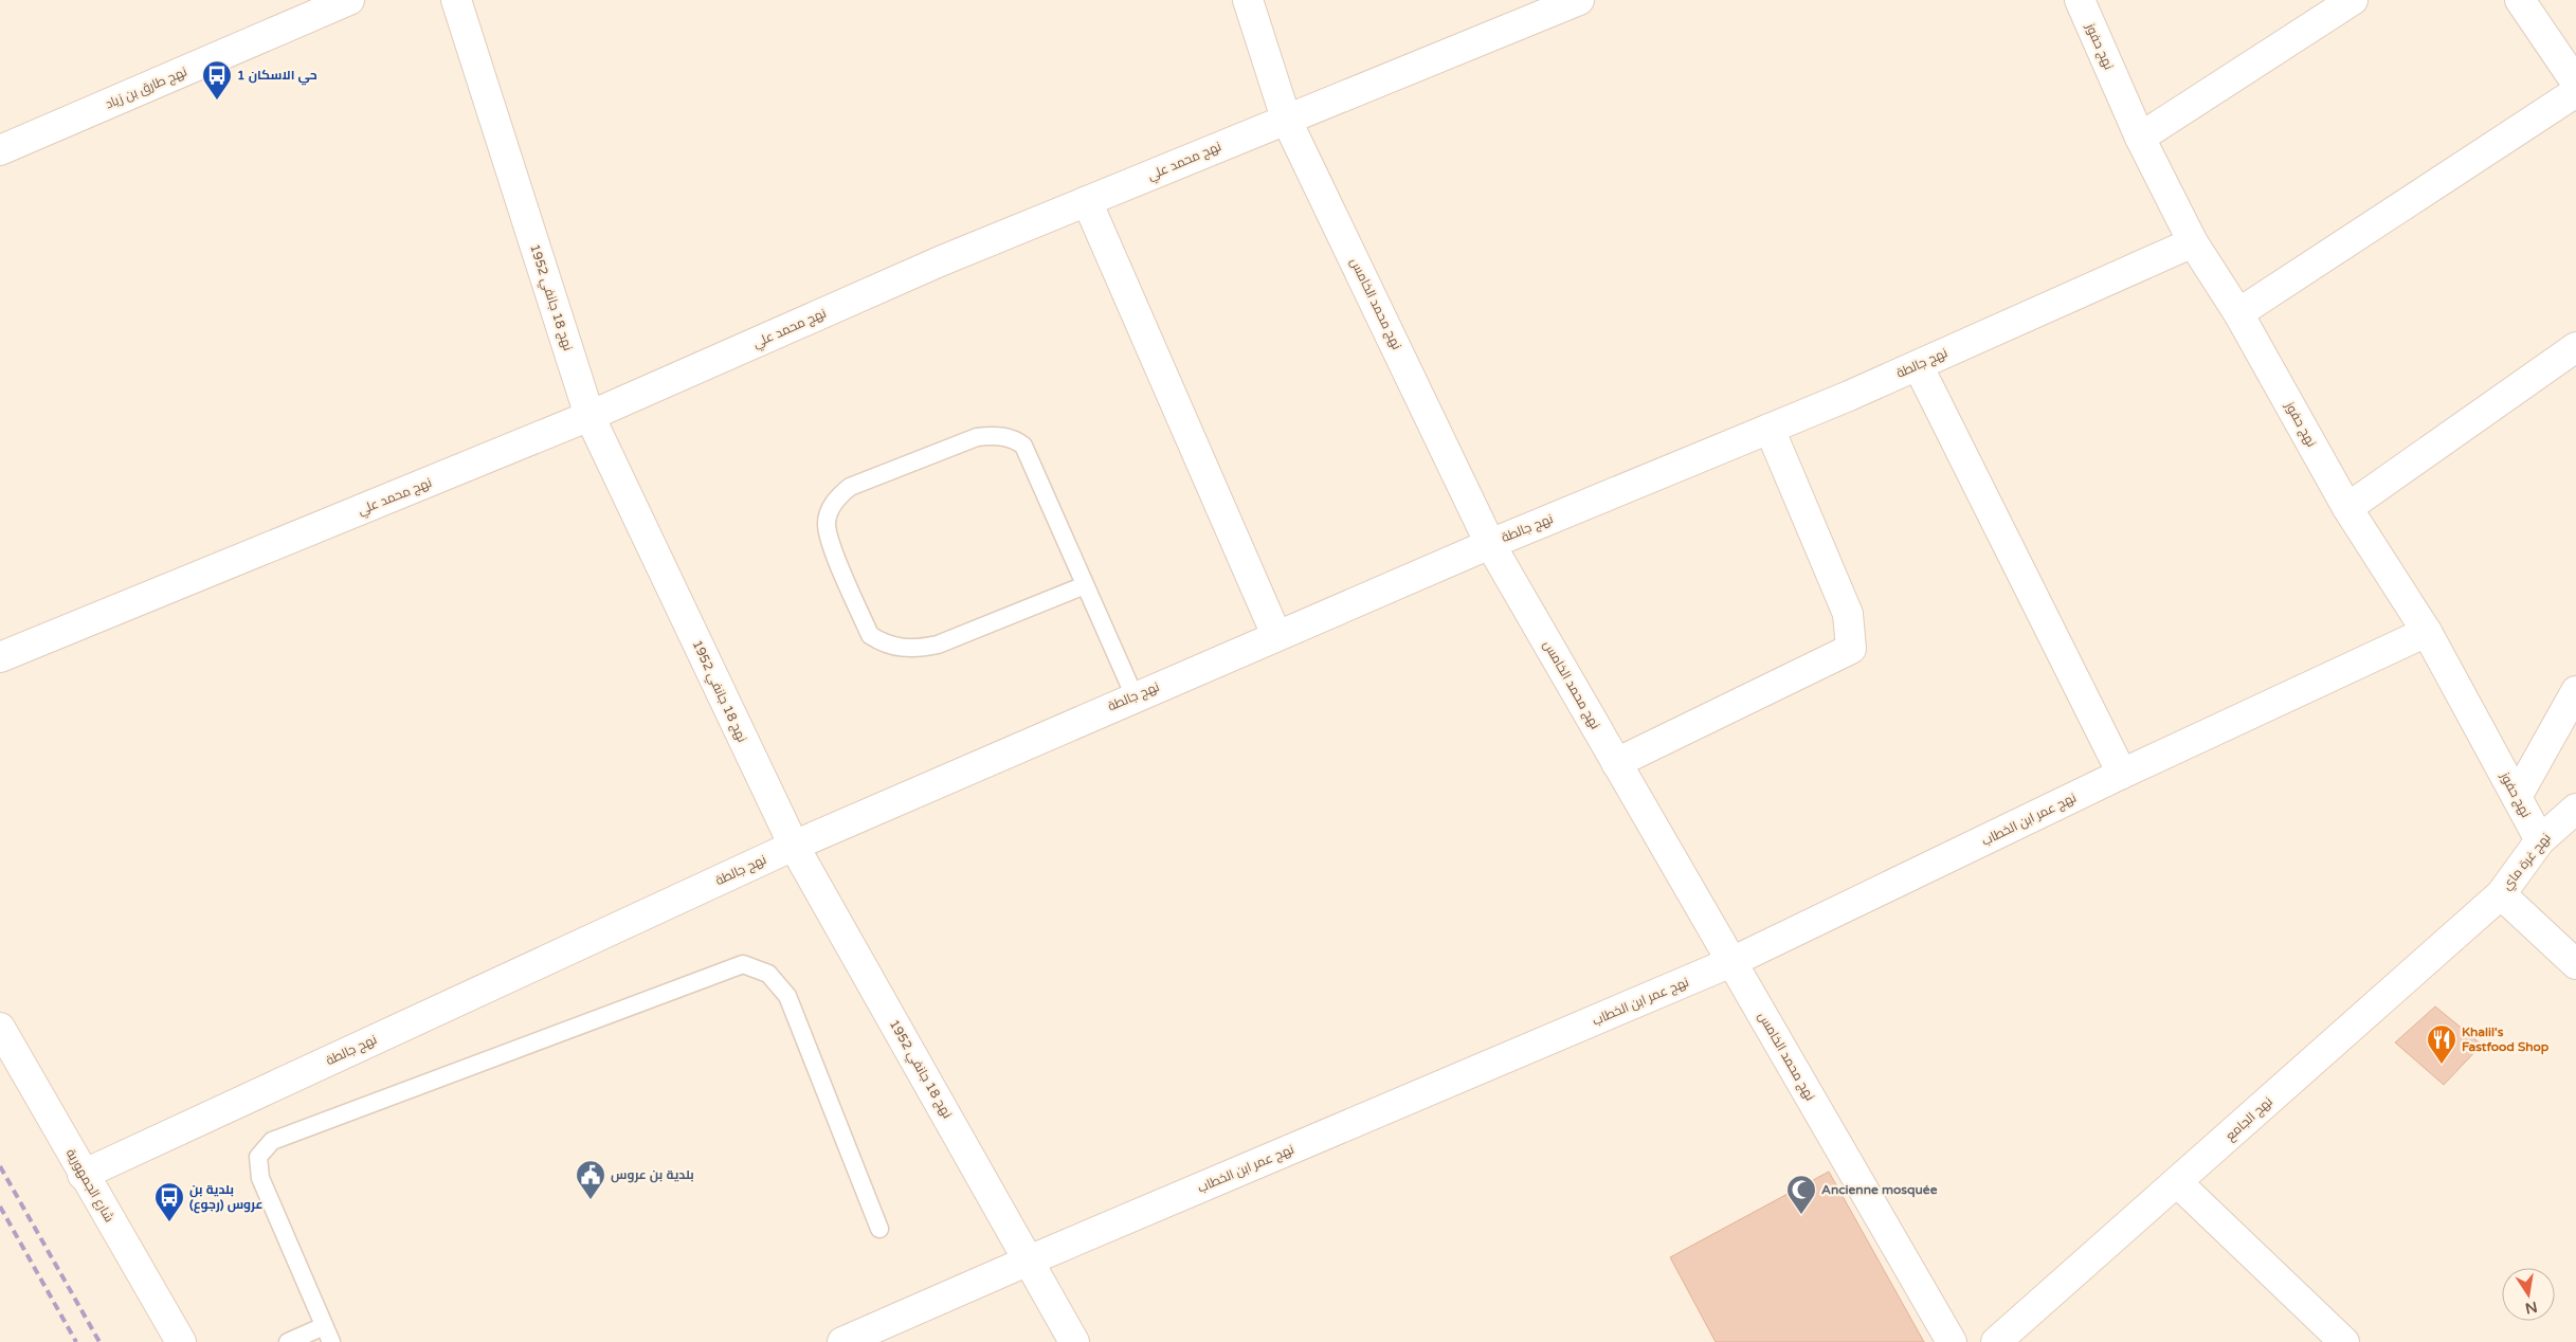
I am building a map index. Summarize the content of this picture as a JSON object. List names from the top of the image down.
{
  "streets": {
    "street": [
      "نهج حفوز",
      "نهج طارق بن زياد",
      "نهج محمد علي",
      "نهج 18 جانفي 1952",
      "نهج محمد الخامس",
      "نهج جالطة",
      "نهج عمر ابن الخطاب",
      "نهج غرة ماي",
      "نهج الجامع",
      "شارع الجمهورية"
    ]
  },
  "crossings": [
    ["نهج حفوز", "نهج جالطة"],
    ["نهج حفوز", "نهج عمر ابن الخطاب"],
    ["نهج حفوز", "نهج غرة ماي"],
    ["نهج محمد علي", "نهج 18 جانفي 1952"],
    ["نهج محمد علي", "نهج محمد الخامس"],
    ["نهج 18 جانفي 1952", "نهج جالطة"],
    ["نهج 18 جانفي 1952", "نهج عمر ابن الخطاب"],
    ["نهج محمد الخامس", "نهج جالطة"],
    ["نهج محمد الخامس", "نهج عمر ابن الخطاب"],
    ["نهج جالطة", "شارع الجمهورية"],
    ["نهج غرة ماي", "نهج الجامع"]
  ],
  "places": {
    "bus stop": ["1 حي الاسكان", "بلدية بن عروس (رجوع)"],
    "restaurant": ["Khalil's Fastfood Shop"],
    "public building": ["بلدية بن عروس"],
    "mosque": ["Ancienne mosquée"]
  },
  "north": "bottom"
}
